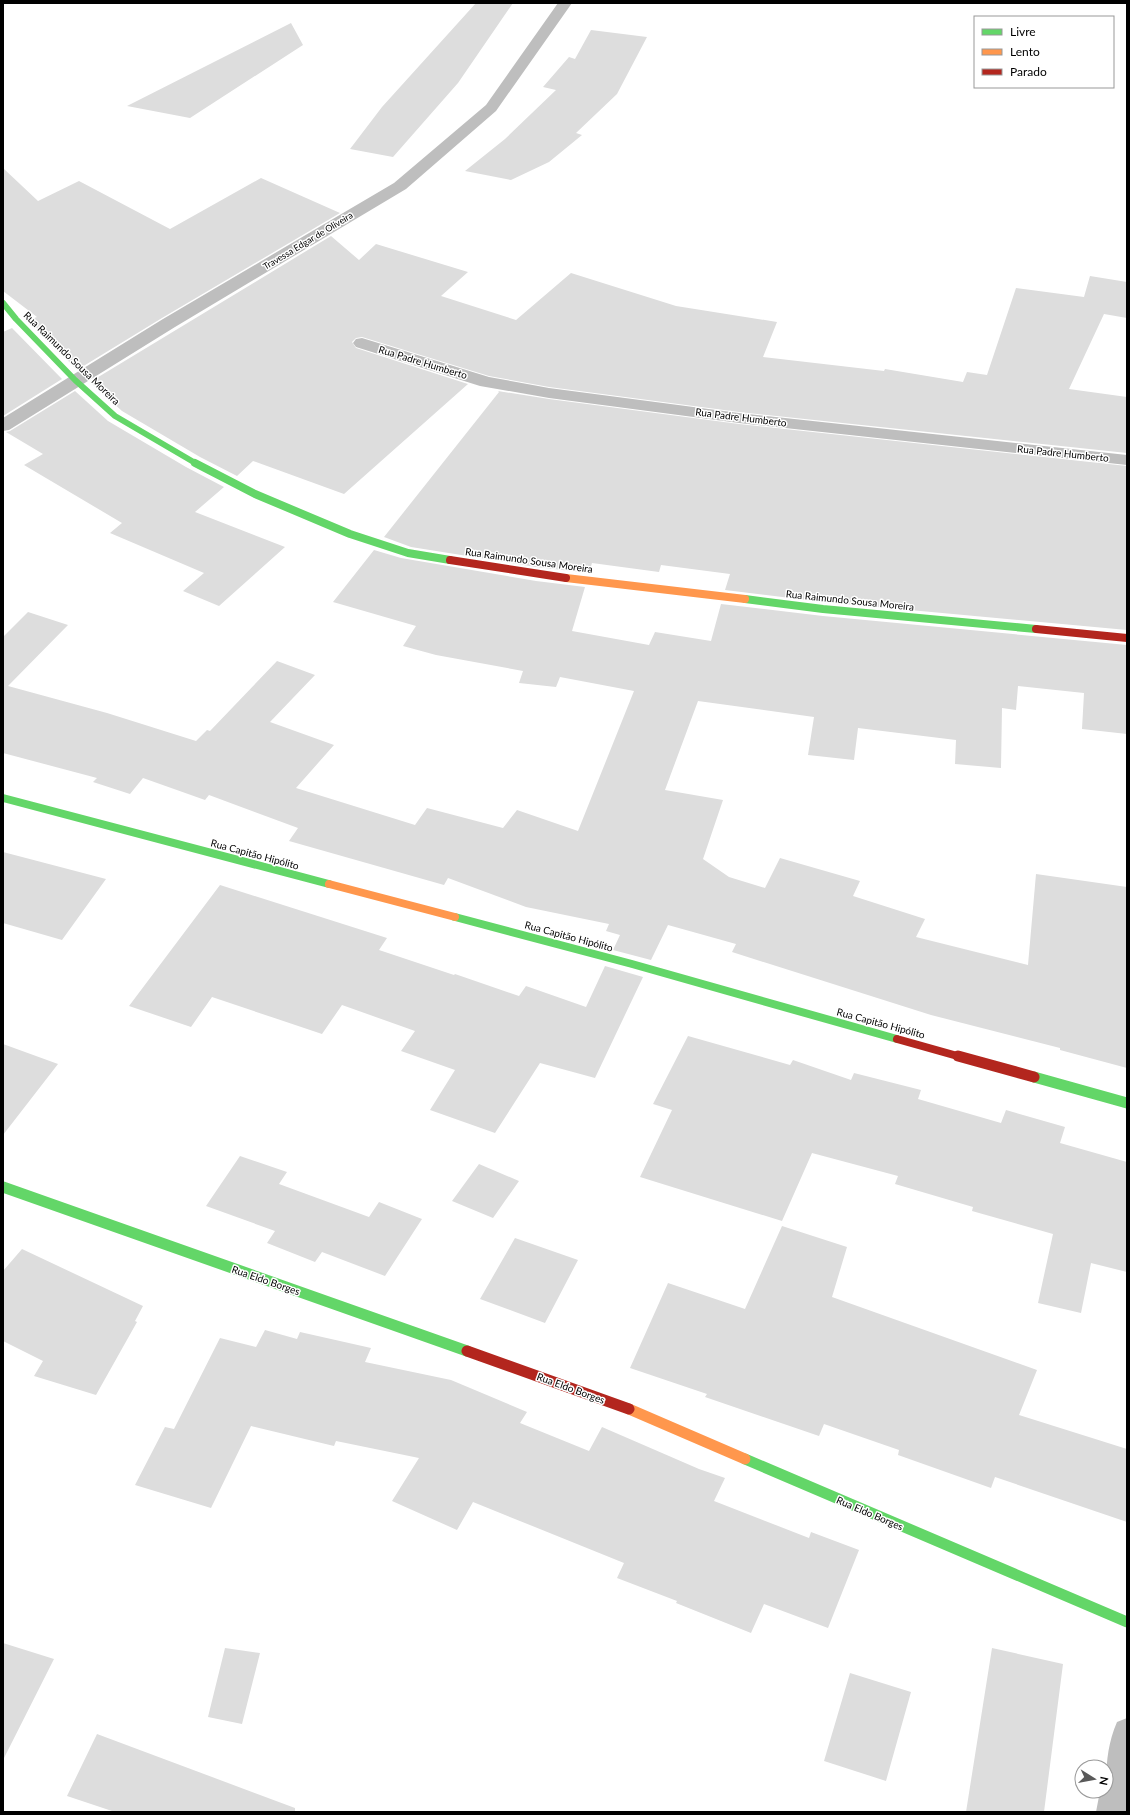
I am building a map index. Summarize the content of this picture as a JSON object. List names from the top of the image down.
{
  "streets": {
    "street": [
      "Travessa Edgar de Oliveira",
      "Rua Raimundo Sousa Moreira",
      "Rua Padre Humberto",
      "Rua Capitão Hipólito",
      "Rua Eldo Borges"
    ]
  },
  "crossings": [
    ["Travessa Edgar de Oliveira", "Rua Raimundo Sousa Moreira"]
  ],
  "legend": ["Livre", "Lento", "Parado"],
  "north": "right"
}
